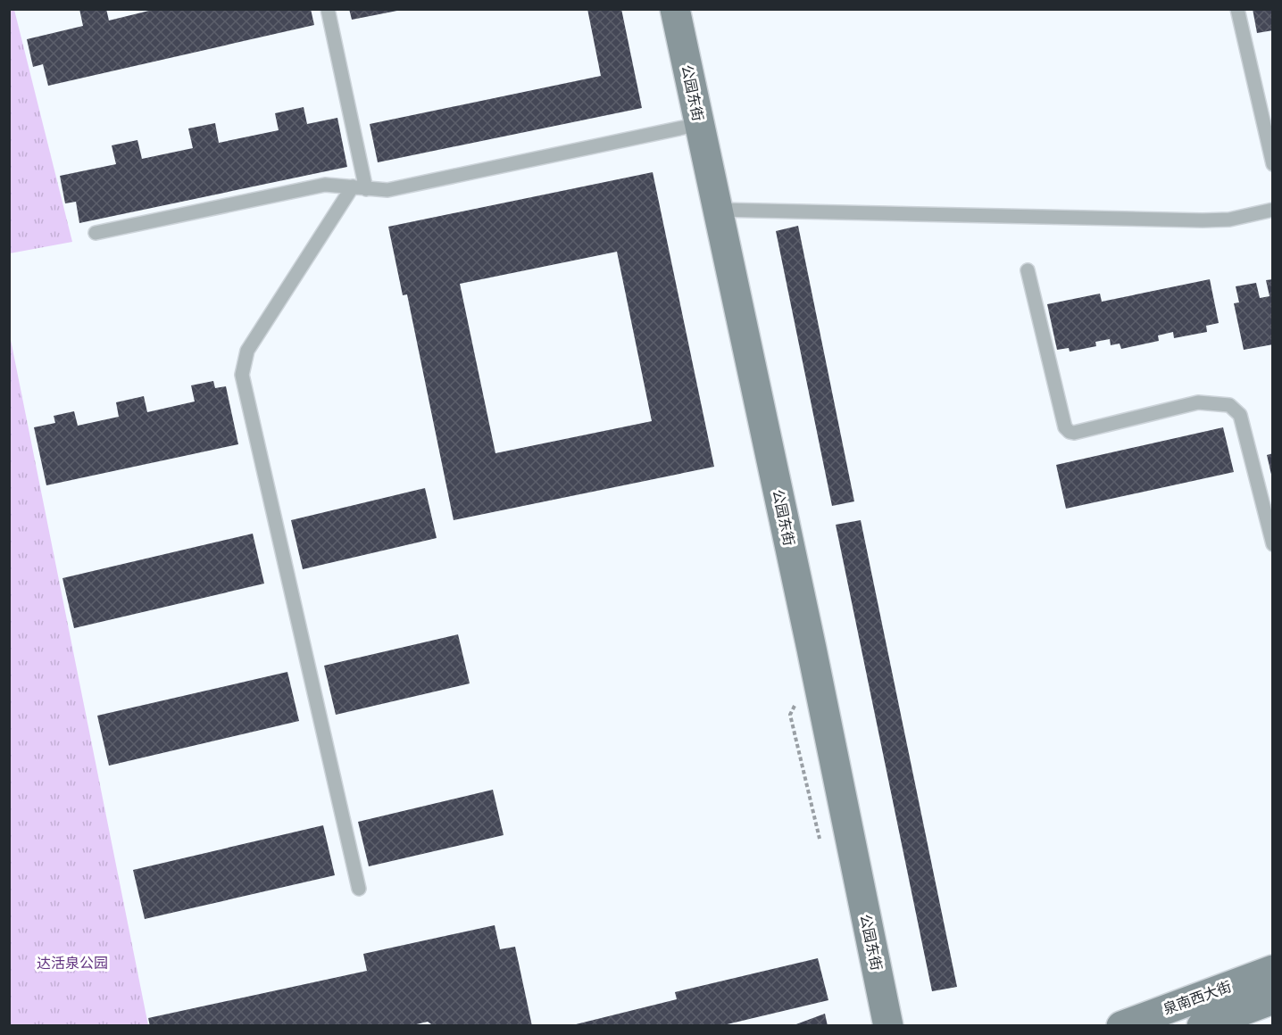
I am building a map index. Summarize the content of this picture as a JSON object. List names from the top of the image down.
{
  "streets": {
    "street": ["公园东街", "泉南西大街"]
  },
  "parks": ["达活泉公园"]
}
